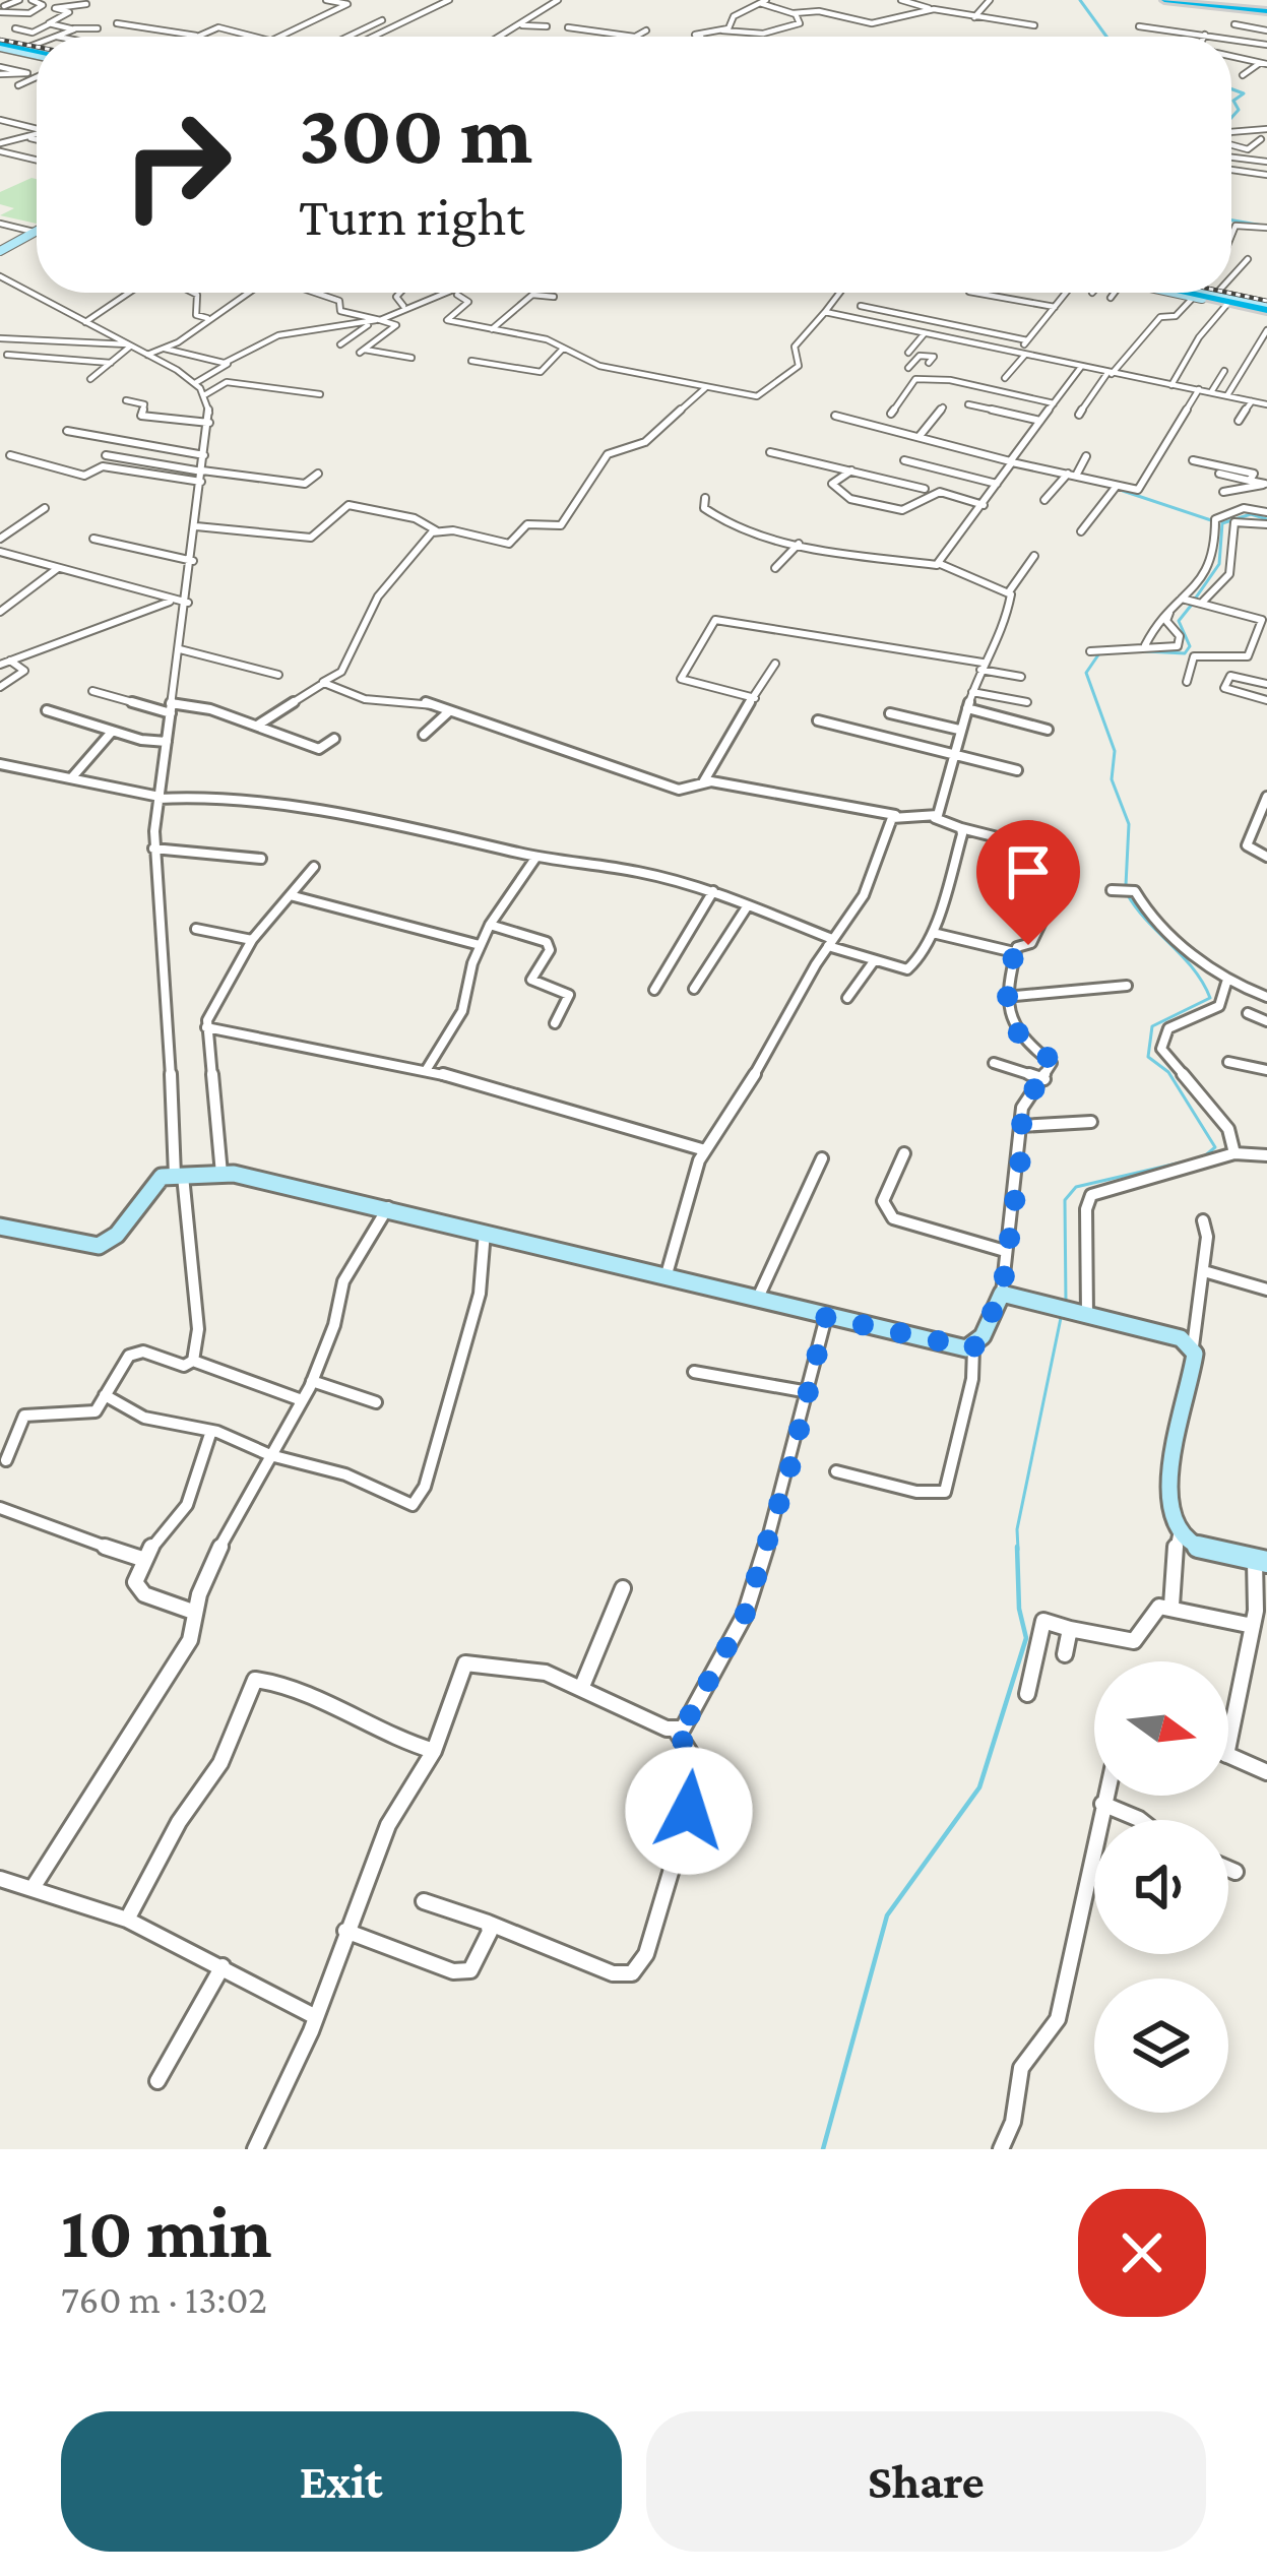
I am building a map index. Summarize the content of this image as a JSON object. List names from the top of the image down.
{
  "north": "right",
  "page": {
    "turn": ["300 m", "Turn right"],
    "heading": ["10 min", "760 m · 13:02"],
    "buttons": ["Exit", "Share"]
  }
}
